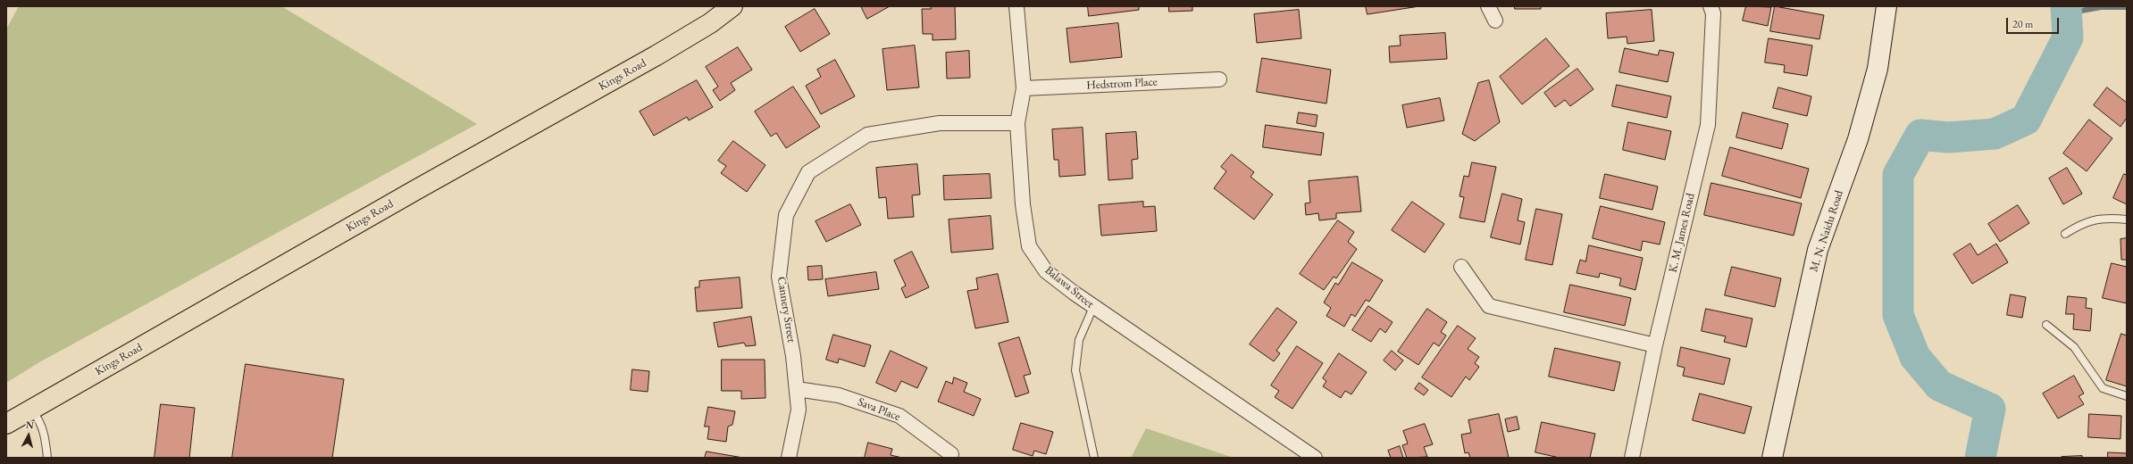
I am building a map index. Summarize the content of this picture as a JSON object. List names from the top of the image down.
{
  "streets": {
    "highway": ["Kings Road"],
    "main road": ["M. N. Naidu Road"],
    "street": [
      "Hedstrom Place",
      "K. M. James Road",
      "Balawa Street",
      "Cannery Street",
      "Sava Place"
    ]
  },
  "crossings": [
    ["Hedstrom Place", "Balawa Street"],
    ["Balawa Street", "Cannery Street"],
    ["Cannery Street", "Sava Place"]
  ],
  "scale_bar": "20 m",
  "north": "top"
}
